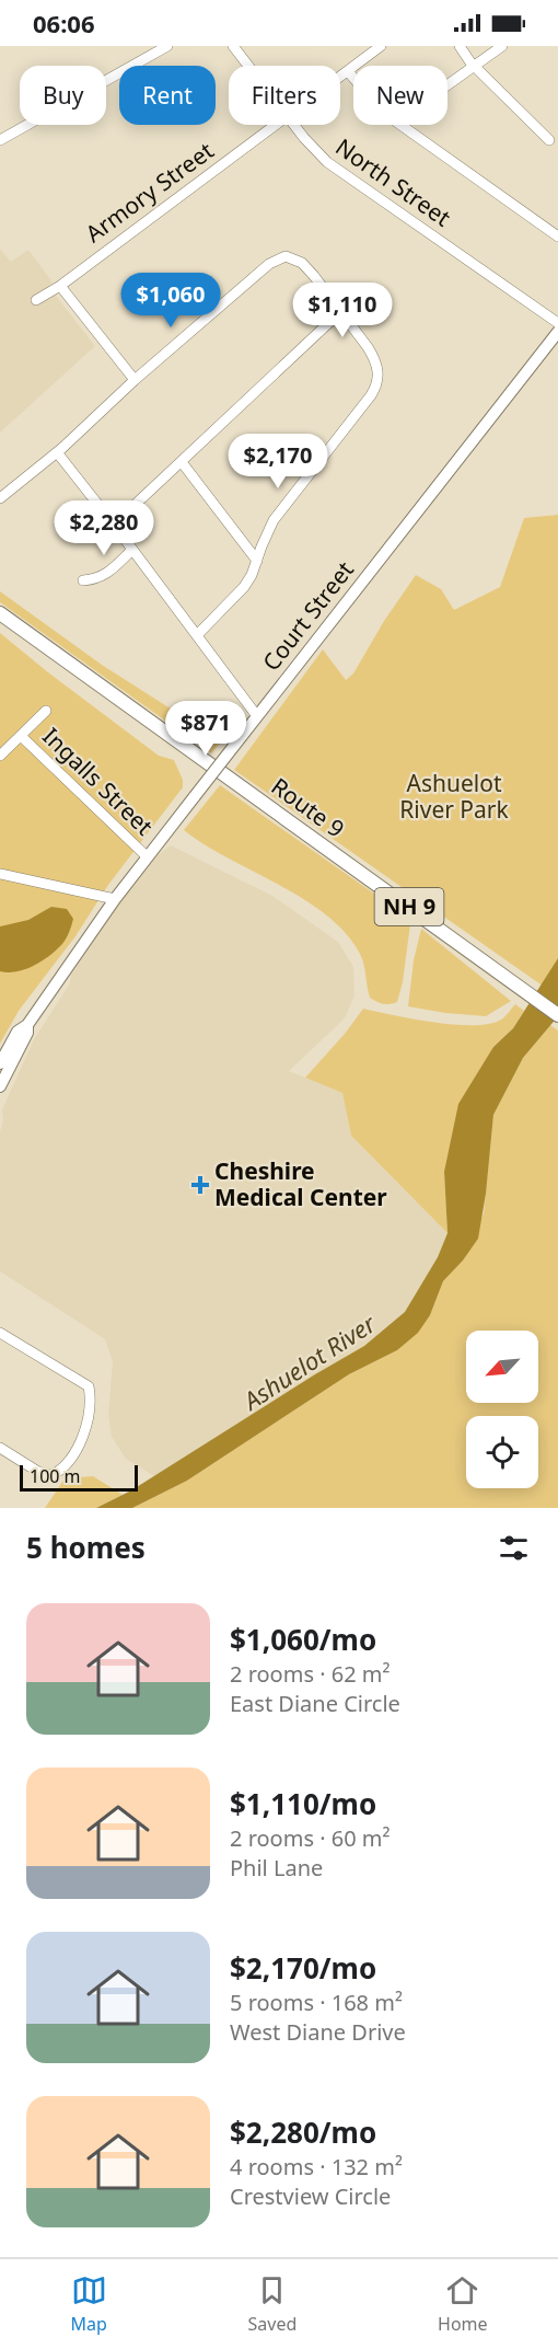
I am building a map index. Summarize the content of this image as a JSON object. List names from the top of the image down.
{
  "streets": {
    "highway": ["Route 9", "NH 9"],
    "main road": ["Court Street"],
    "street": ["North Street", "Armory Street", "Ingalls Street"]
  },
  "crossings": [
    ["Court Street", "Ingalls Street"]
  ],
  "water": ["Ashuelot River"],
  "parks": ["Ashuelot River Park"],
  "places": {
    "health": ["Cheshire Medical Center"]
  },
  "scale_bar": "100 m",
  "north": "bottom left",
  "page": {
    "status": "06:06",
    "chip": [
      "Buy",
      "Rent",
      "Filters",
      "New"
    ],
    "price": [
      "$1,060",
      "$1,110",
      "$2,170",
      "$2,280",
      "$871"
    ],
    "scale": "100 m",
    "heading": "5 homes",
    "list": [
      {
        "name": "$1,060/mo",
        "note": "2 rooms · 62 m² · East Diane Circle"
      },
      {
        "name": "$1,110/mo",
        "note": "2 rooms · 60 m² · Phil Lane"
      },
      {
        "name": "$2,170/mo",
        "note": "5 rooms · 168 m² · West Diane Drive"
      },
      {
        "name": "$2,280/mo",
        "note": "4 rooms · 132 m² · Crestview Circle"
      }
    ],
    "tabs": ["Map", "Saved", "Home"]
  }
}
